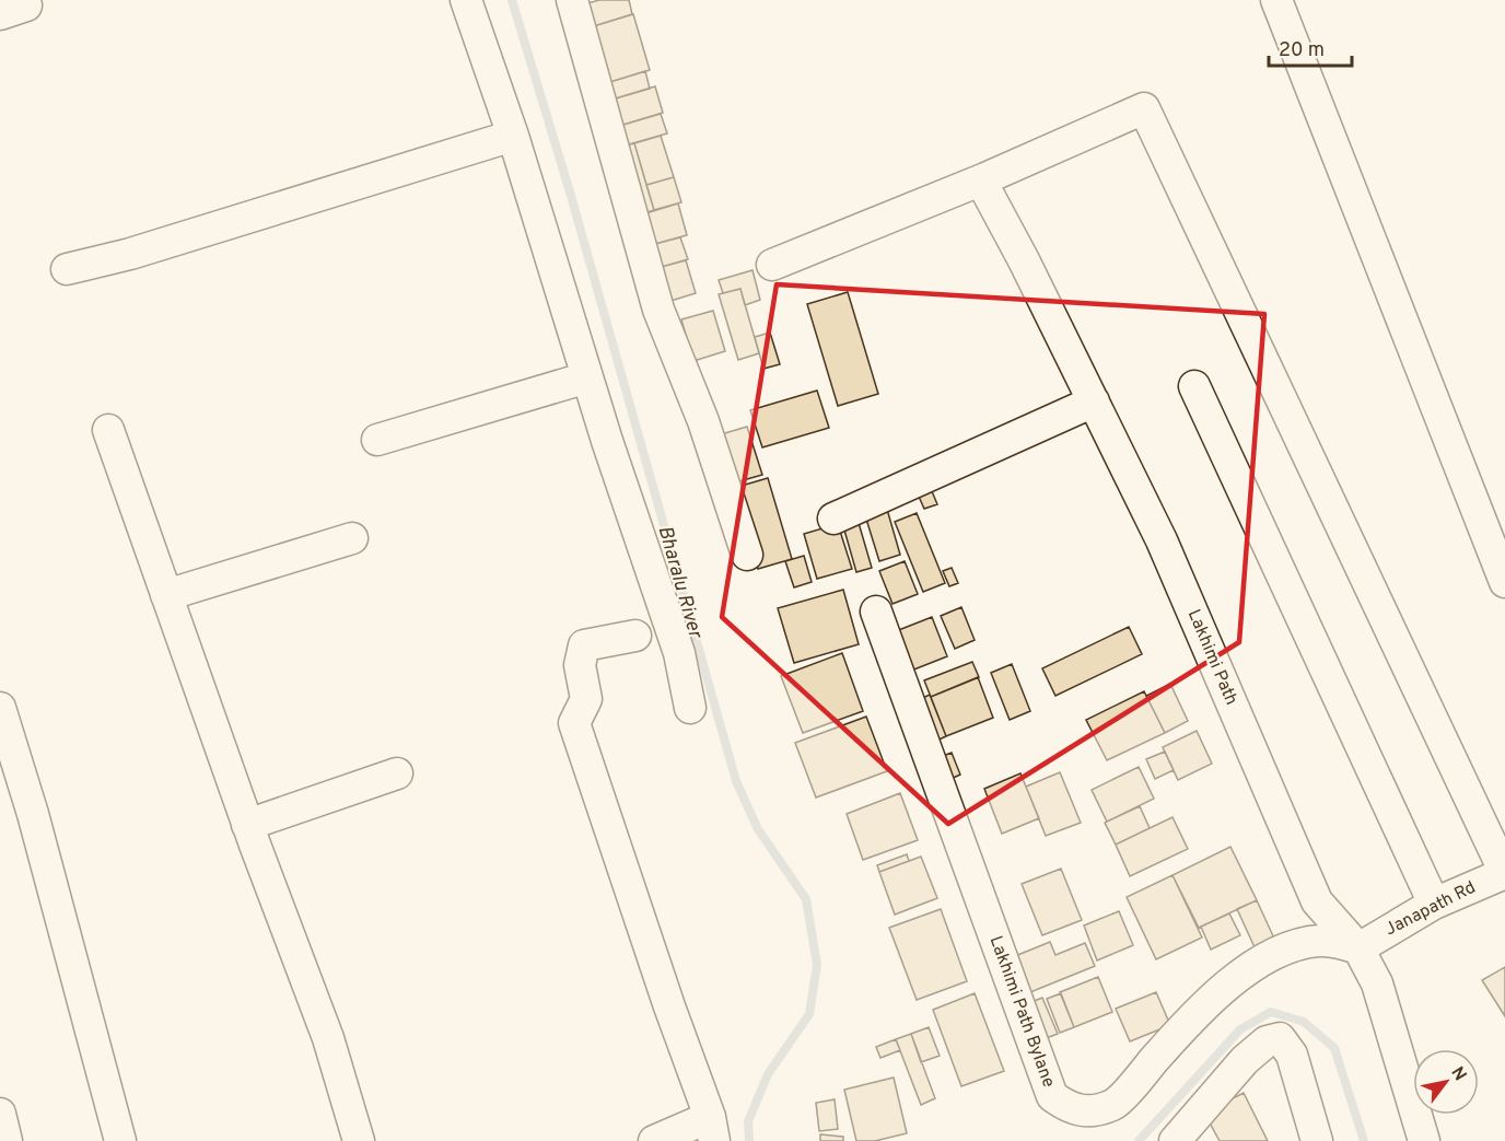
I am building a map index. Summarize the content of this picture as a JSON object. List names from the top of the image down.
{
  "streets": {
    "street": ["Lakhimi Path", "Janapath Rd", "Lakhimi Path Bylane"]
  },
  "crossings": [
    ["Lakhimi Path", "Janapath Rd"],
    ["Lakhimi Path", "Lakhimi Path Bylane"],
    ["Janapath Rd", "Lakhimi Path Bylane"]
  ],
  "water": ["Bharalu River"],
  "scale_bar": "20 m",
  "north": "top right"
}
